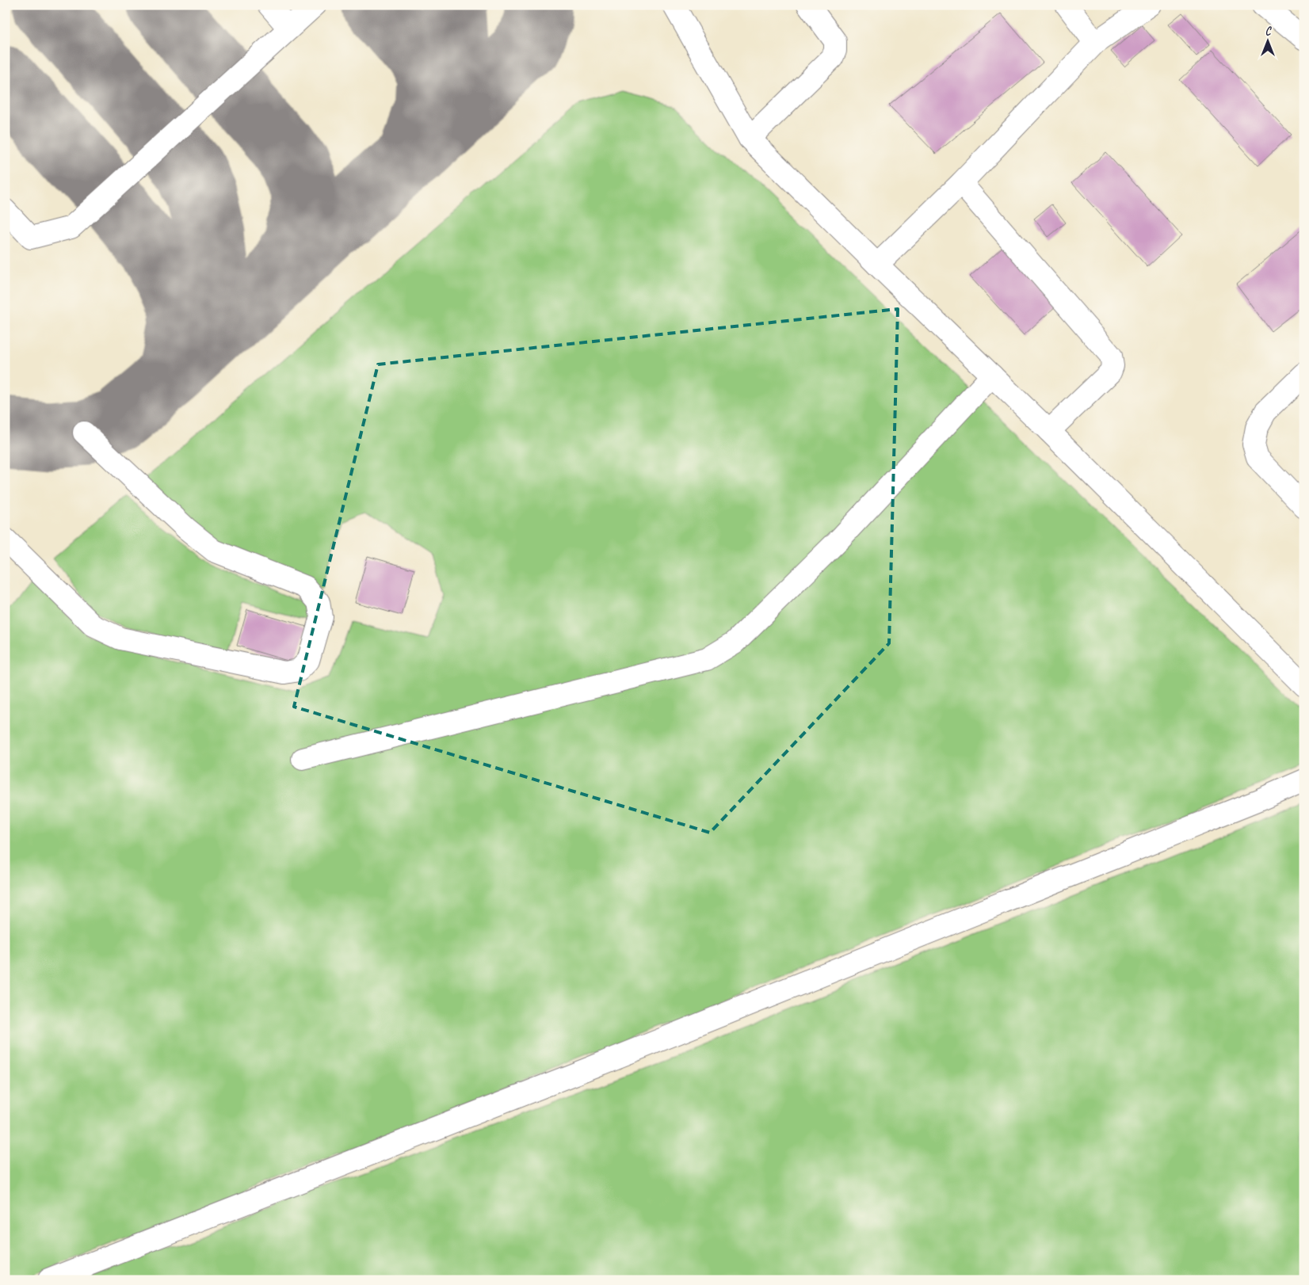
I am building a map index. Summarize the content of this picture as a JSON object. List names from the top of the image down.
{
  "north": "top"
}
